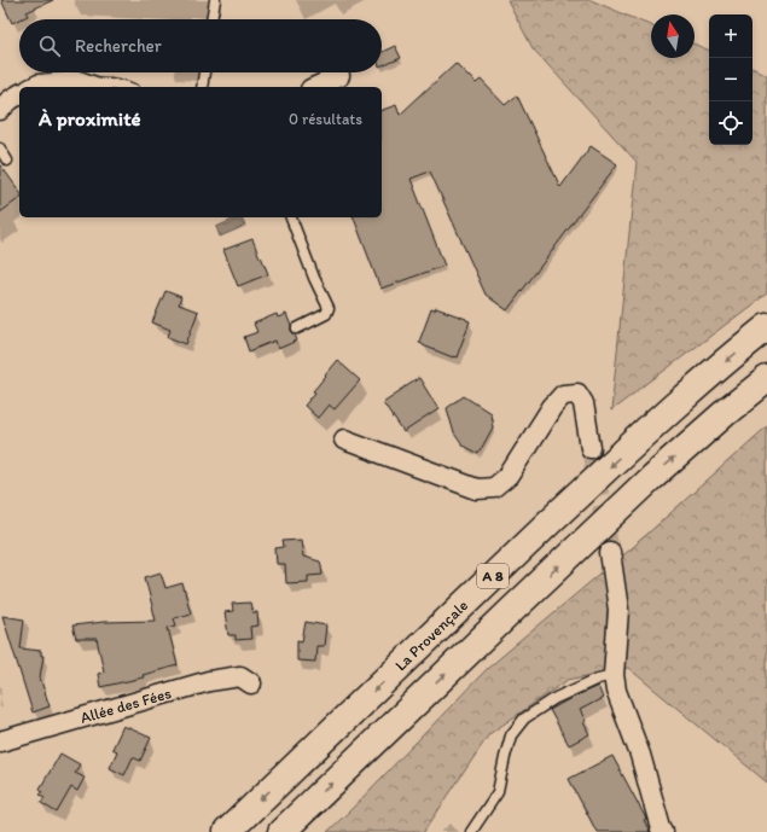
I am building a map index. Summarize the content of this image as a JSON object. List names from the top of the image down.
{
  "streets": {
    "highway": ["A 8", "La Provençale"],
    "street": ["Allée des Fées"]
  },
  "north": "top",
  "page": {
    "map_buttons": ["+", "−"],
    "search": "Rechercher",
    "heading": ["À proximité", "0 résultats"]
  }
}
